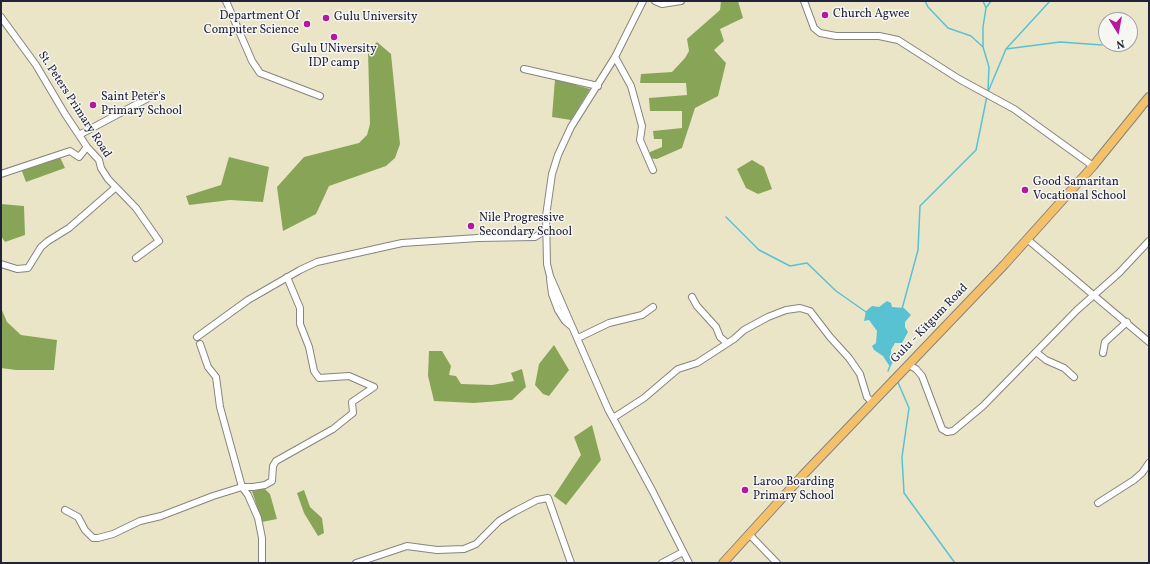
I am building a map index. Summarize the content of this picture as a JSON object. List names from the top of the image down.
{
  "streets": {
    "main road": ["Gulu - Kitgum Road"],
    "street": ["St. Peters Primary Road"]
  },
  "places": [
    "Church Agwee",
    "Gulu University",
    "Department Of Computer Science",
    "Gulu UNiversity IDP camp",
    "Saint Peter's Primary School",
    "Good Samaritan Vocational School",
    "Nile Progressive Secondary School",
    "Laroo Boarding Primary School"
  ],
  "north": "bottom"
}
